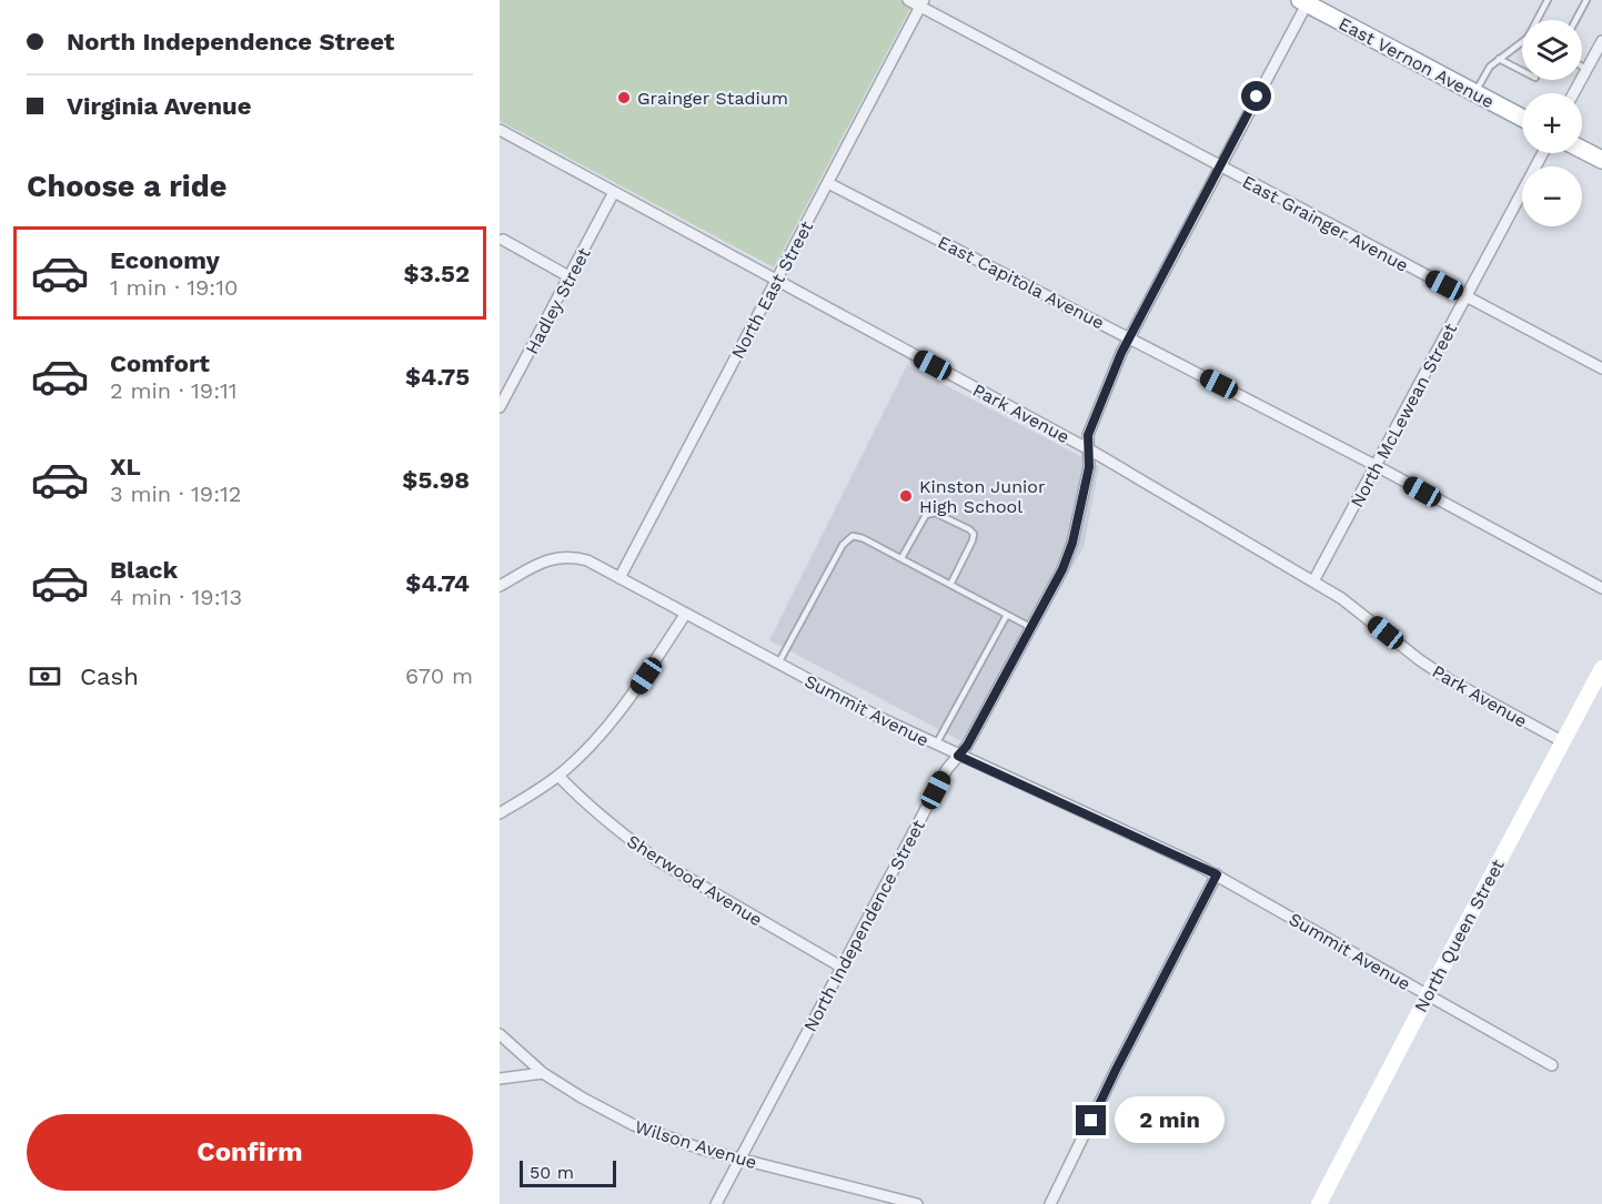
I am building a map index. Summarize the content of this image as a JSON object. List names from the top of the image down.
{
  "streets": {
    "main road": ["East Vernon Avenue", "North Queen Street"],
    "street": [
      "East Grainger Avenue",
      "East Capitola Avenue",
      "North East Street",
      "Hadley Street",
      "Park Avenue",
      "North McLewean Street",
      "Summit Avenue",
      "Sherwood Avenue",
      "North Independence Street",
      "Wilson Avenue"
    ]
  },
  "crossings": [
    ["East Vernon Avenue", "North Independence Street"],
    ["East Grainger Avenue", "North East Street"],
    ["East Grainger Avenue", "North McLewean Street"],
    ["East Grainger Avenue", "North Independence Street"],
    ["East Capitola Avenue", "North East Street"],
    ["East Capitola Avenue", "North McLewean Street"],
    ["East Capitola Avenue", "North Independence Street"],
    ["North East Street", "Park Avenue"],
    ["North East Street", "Summit Avenue"],
    ["Hadley Street", "Park Avenue"],
    ["Park Avenue", "North McLewean Street"],
    ["Park Avenue", "North Independence Street"],
    ["Park Avenue", "North Queen Street"],
    ["Summit Avenue", "North Independence Street"],
    ["Summit Avenue", "North Queen Street"],
    ["Sherwood Avenue", "North Independence Street"],
    ["North Independence Street", "Wilson Avenue"]
  ],
  "places": ["Grainger Stadium", "Kinston Junior High School"],
  "scale_bar": "50 m",
  "page": {
    "banner": ["North Independence Street", "Virginia Avenue"],
    "map_buttons": ["+", "−"],
    "heading": "Choose a ride",
    "list": [
      {
        "name": "Economy",
        "note": "1 min · 19:10",
        "value": "$3.52"
      },
      {
        "name": "Comfort",
        "note": "2 min · 19:11",
        "value": "$4.75"
      },
      {
        "name": "XL",
        "note": "3 min · 19:12",
        "value": "$5.98"
      },
      {
        "name": "Black",
        "note": "4 min · 19:13",
        "value": "$4.74"
      }
    ],
    "pay": ["Cash", "670 m"],
    "bubble": "2 min",
    "buttons": "Confirm",
    "scale": "50 m"
  }
}
